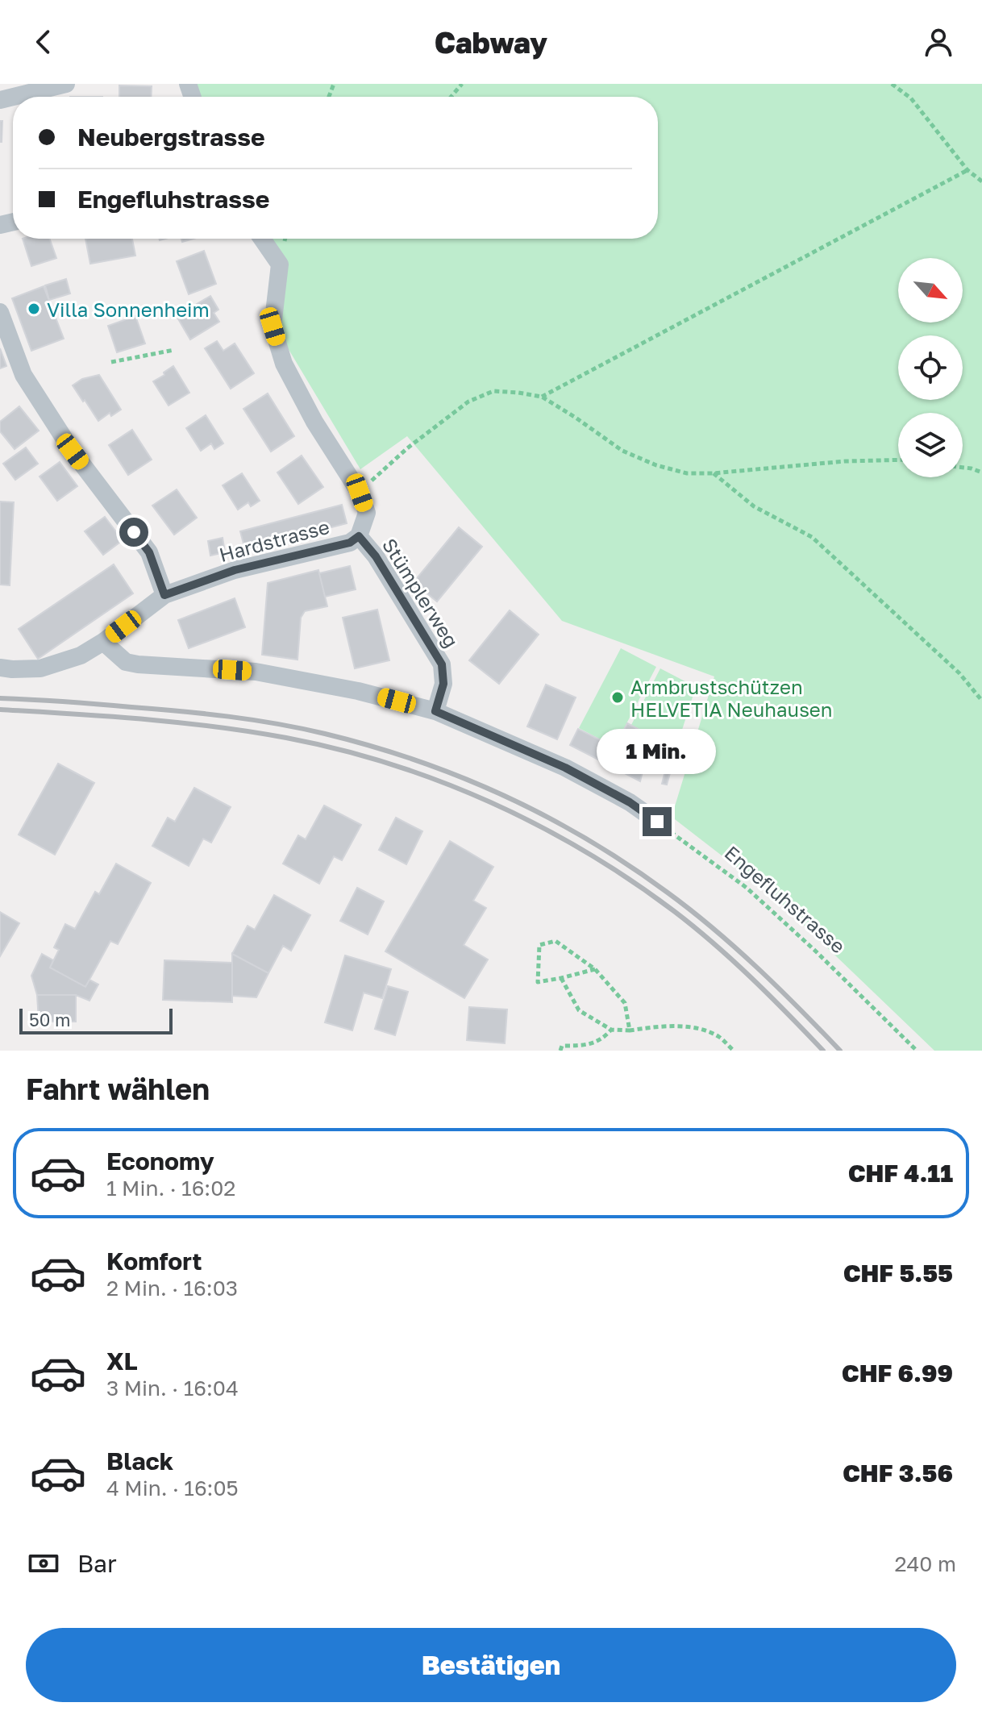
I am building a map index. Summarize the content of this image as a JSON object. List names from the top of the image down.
{
  "streets": {
    "street": ["Hardstrasse", "Stümplerweg"],
    "path": ["Engefluhstrasse"]
  },
  "crossings": [
    ["Hardstrasse", "Stümplerweg"]
  ],
  "places": ["Villa Sonnenheim", "Armbrustschützen HELVETIA Neuhausen"],
  "scale_bar": "50 m",
  "north": "bottom right",
  "page": {
    "header": "Cabway",
    "banner": ["Neubergstrasse", "Engefluhstrasse"],
    "bubble": "1 Min.",
    "scale": "50 m",
    "heading": "Fahrt wählen",
    "list": [
      {
        "name": "Economy",
        "note": "1 Min. · 16:02",
        "value": "CHF 4.11"
      },
      {
        "name": "Komfort",
        "note": "2 Min. · 16:03",
        "value": "CHF 5.55"
      },
      {
        "name": "XL",
        "note": "3 Min. · 16:04",
        "value": "CHF 6.99"
      },
      {
        "name": "Black",
        "note": "4 Min. · 16:05",
        "value": "CHF 3.56"
      }
    ],
    "pay": ["Bar", "240 m"],
    "buttons": "Bestätigen"
  }
}
